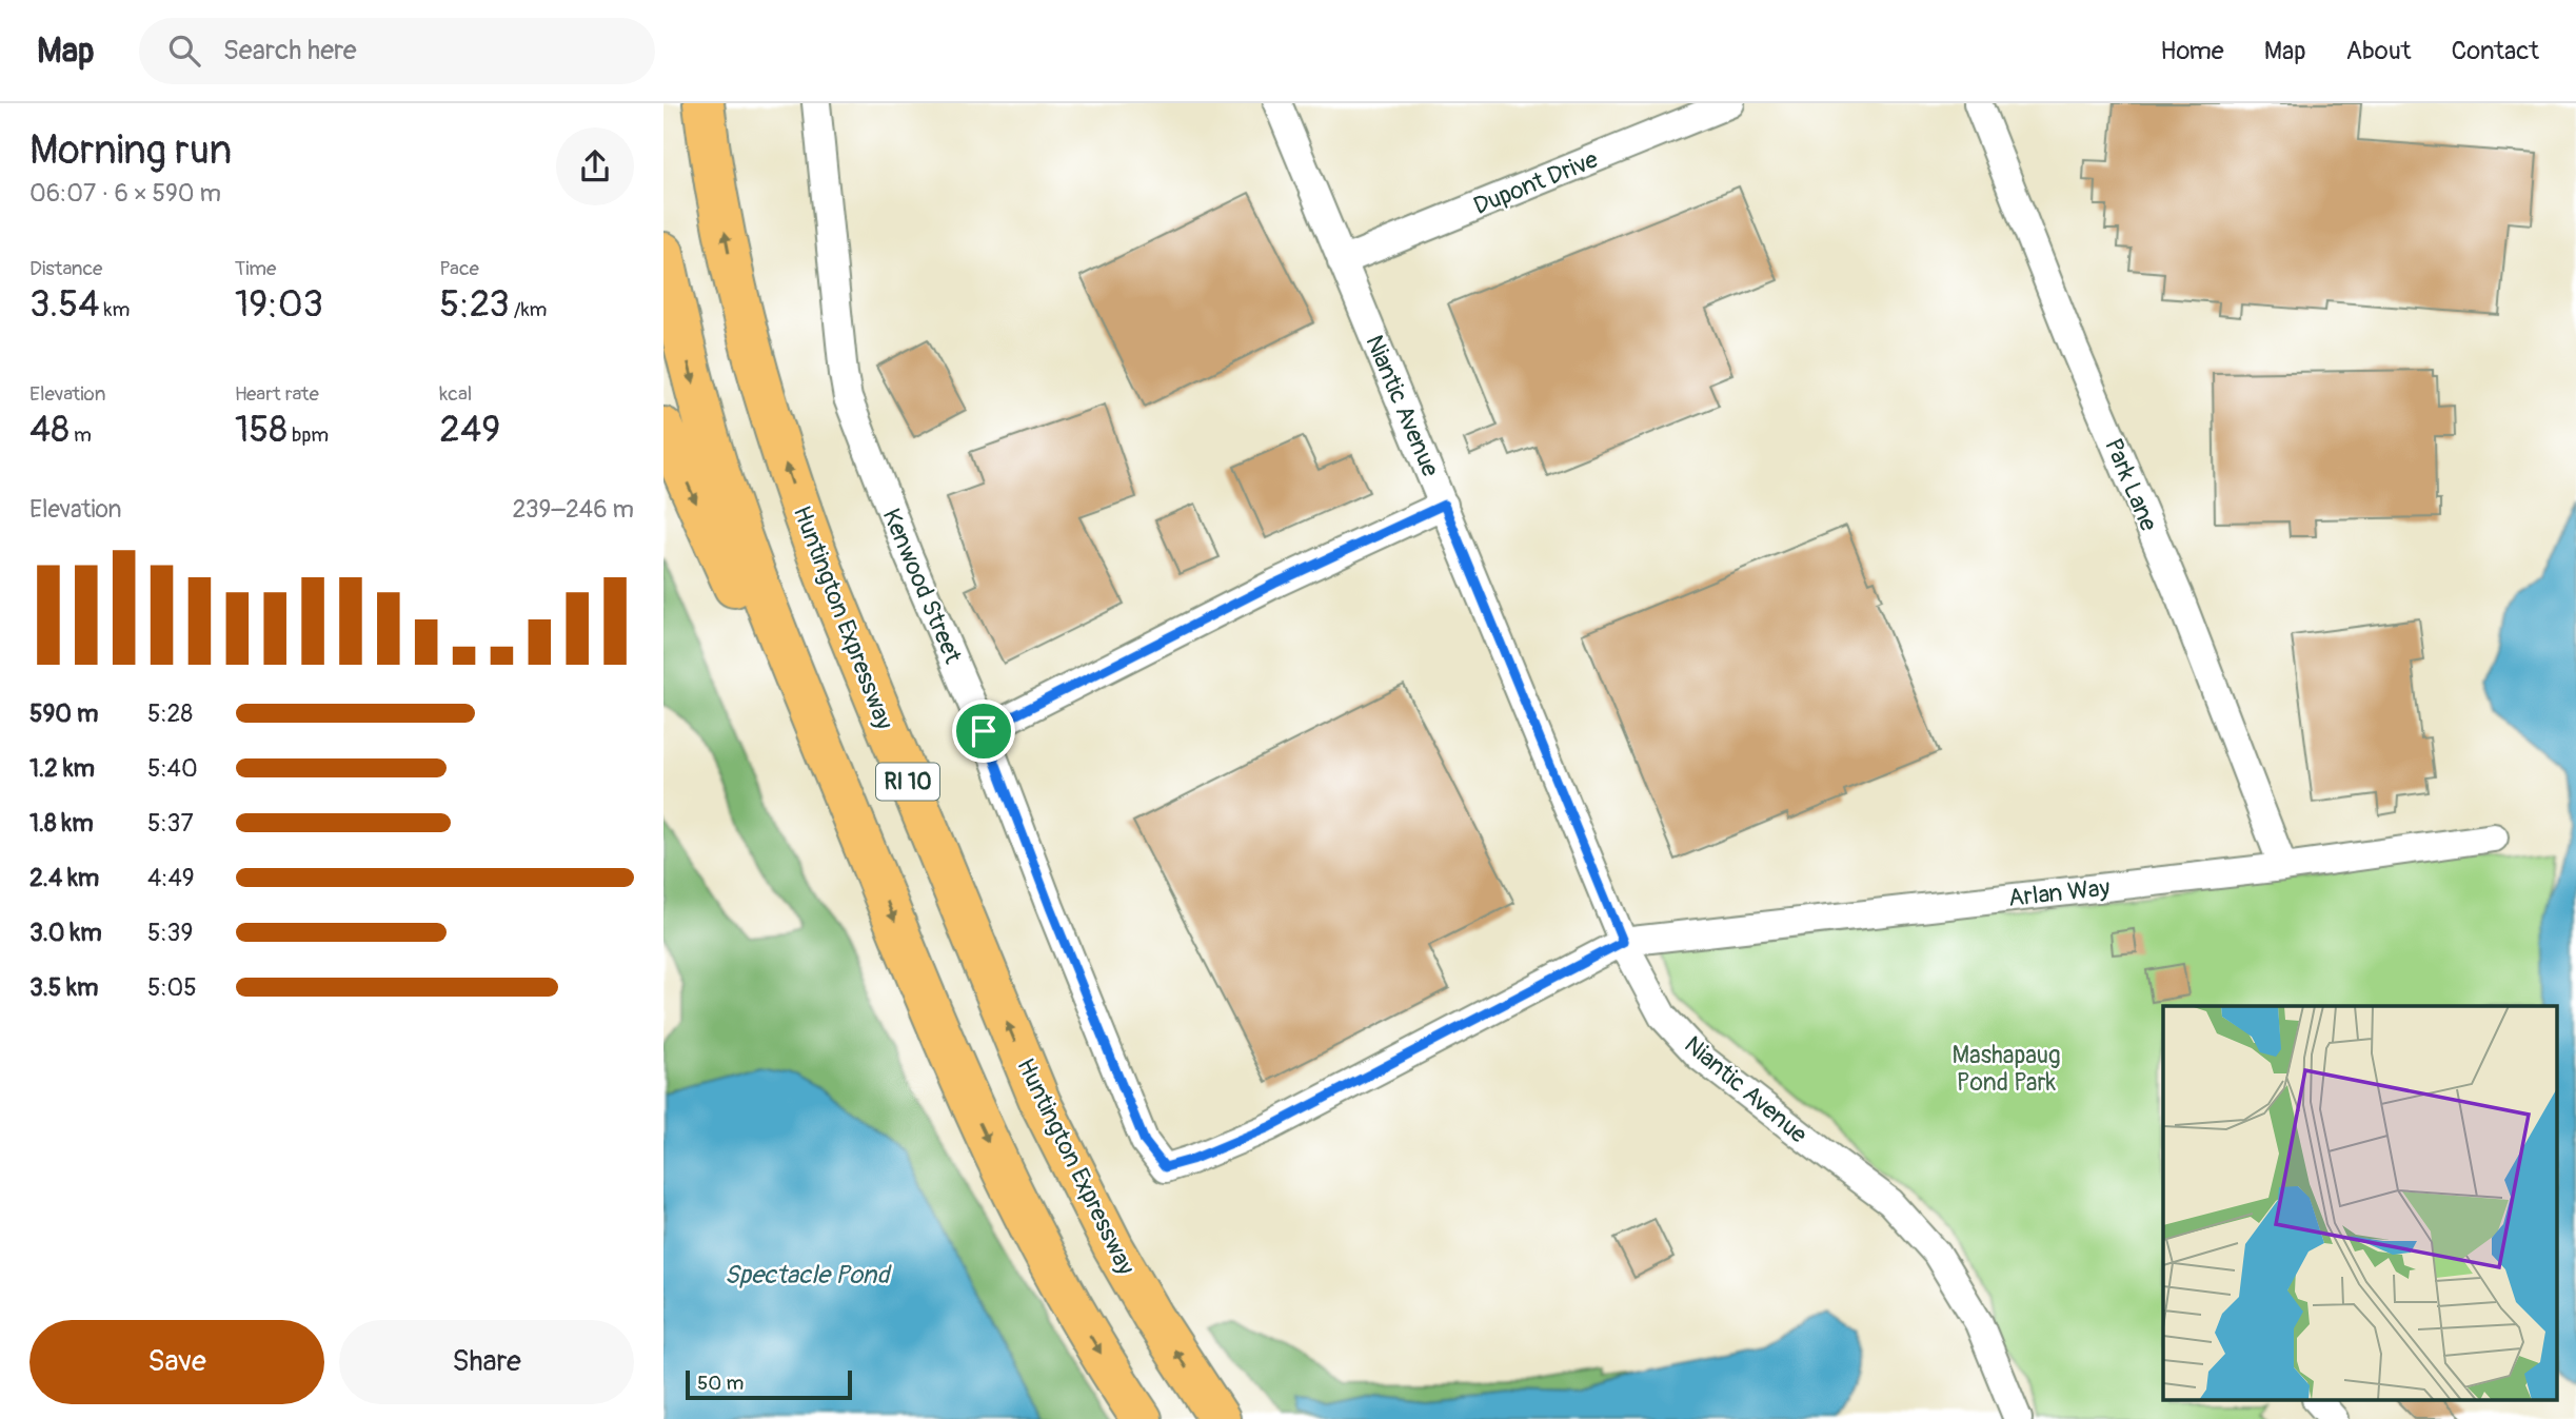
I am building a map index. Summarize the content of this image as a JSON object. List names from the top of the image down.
{
  "streets": {
    "highway": ["Huntington Expressway", "RI 10"],
    "street": [
      "Dupont Drive",
      "Niantic Avenue",
      "Park Lane",
      "Kenwood Street",
      "Arlan Way"
    ]
  },
  "crossings": [
    ["Dupont Drive", "Niantic Avenue"],
    ["Niantic Avenue", "Kenwood Street"],
    ["Niantic Avenue", "Arlan Way"],
    ["Park Lane", "Arlan Way"],
    ["Kenwood Street", "Arlan Way"]
  ],
  "water": ["Spectacle Pond"],
  "parks": ["Mashapaug Pond Park"],
  "scale_bar": "50 m",
  "page": {
    "header": "Map",
    "search": "Search here",
    "nav": [
      "Home",
      "Map",
      "About",
      "Contact"
    ],
    "heading": ["Morning run", "06:07 · 6 × 590 m"],
    "stats": [
      ["Distance", "3.54 km"],
      ["Time", "19:03"],
      ["Pace", "5:23 /km"],
      ["Elevation", "48 m"],
      ["Heart rate", "158 bpm"],
      ["kcal", "249"]
    ],
    "chart": ["Elevation", "239–246 m"],
    "list": [
      {
        "name": "590 m",
        "note": "5:28"
      },
      {
        "name": "1.2 km",
        "note": "5:40"
      },
      {
        "name": "1.8 km",
        "note": "5:37"
      },
      {
        "name": "2.4 km",
        "note": "4:49"
      },
      {
        "name": "3.0 km",
        "note": "5:39"
      },
      {
        "name": "3.5 km",
        "note": "5:05"
      }
    ],
    "buttons": ["Save", "Share"],
    "scale": "50 m"
  }
}
